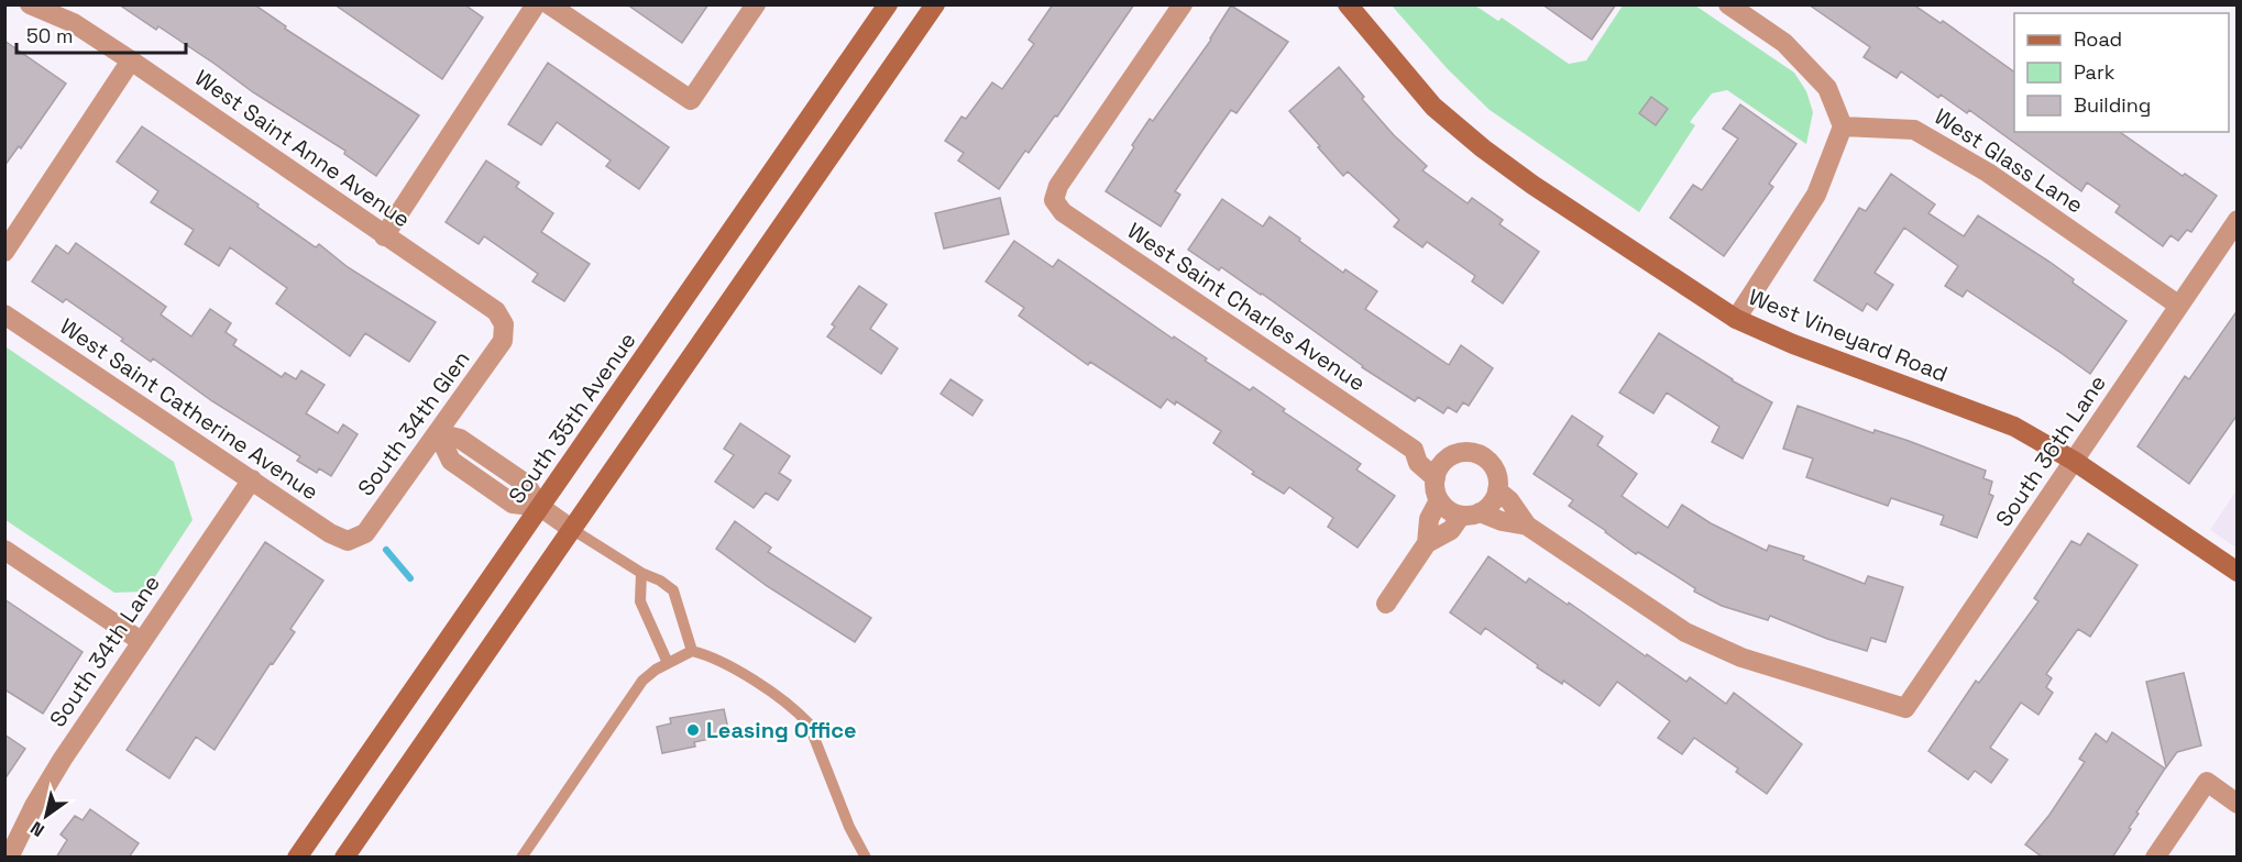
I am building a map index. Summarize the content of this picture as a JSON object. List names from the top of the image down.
{
  "streets": {
    "main road": ["West Vineyard Road", "South 35th Avenue"],
    "street": [
      "West Saint Anne Avenue",
      "West Glass Lane",
      "West Saint Charles Avenue",
      "West Saint Catherine Avenue",
      "South 34th Glen",
      "South 36th Lane",
      "South 34th Lane"
    ]
  },
  "crossings": [
    ["West Saint Anne Avenue", "South 34th Glen"],
    ["West Glass Lane", "South 36th Lane"],
    ["West Vineyard Road", "South 36th Lane"],
    ["West Saint Catherine Avenue", "South 34th Glen"],
    ["West Saint Catherine Avenue", "South 34th Lane"]
  ],
  "places": ["Leasing Office"],
  "legend": ["Road", "Park", "Building"],
  "scale_bar": "50 m",
  "north": "bottom left"
}
